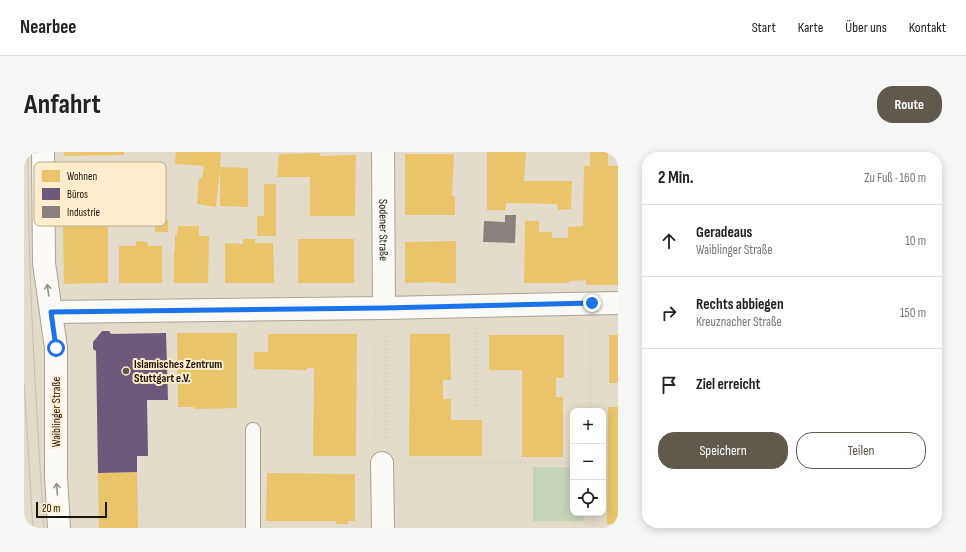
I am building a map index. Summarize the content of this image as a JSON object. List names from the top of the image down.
{
  "streets": {
    "street": ["Sodener Straße", "Waiblinger Straße"]
  },
  "one_way": ["Waiblinger Straße"],
  "places": ["Islamisches Zentrum Stuttgart e.V."],
  "legend": ["Wohnen", "Büros", "Industrie"],
  "scale_bar": "20 m",
  "page": {
    "header": "Nearbee",
    "nav": [
      "Start",
      "Karte",
      "Über uns",
      "Kontakt"
    ],
    "buttons": [
      "Route",
      ["Speichern", "Teilen"]
    ],
    "title": "Anfahrt",
    "heading": ["2 Min.", "Zu Fuß · 160 m"],
    "list": [
      ["Geradeaus", "Waiblinger Straße", "10 m"],
      ["Rechts abbiegen", "Kreuznacher Straße", "150 m"],
      "Ziel erreicht"
    ],
    "map_buttons": ["+", "−"],
    "scale": "20 m"
  }
}
